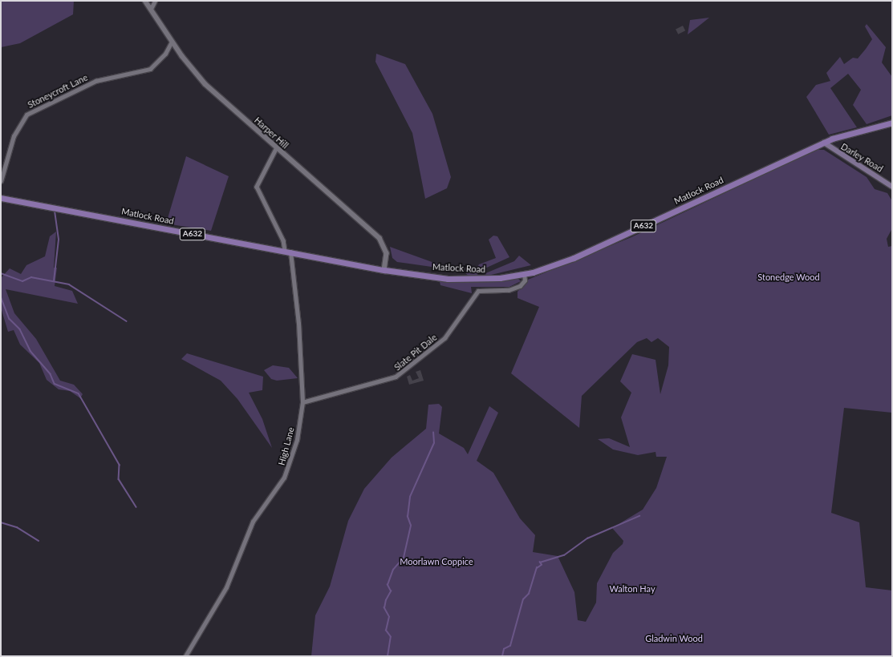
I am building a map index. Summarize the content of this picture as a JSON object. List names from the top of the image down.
{
  "streets": {
    "main road": ["Darley Road", "Matlock Road", "A632"],
    "street": [
      "Stoneycroft Lane",
      "Harper Hill",
      "Slate Pit Dale",
      "High Lane"
    ]
  },
  "crossings": [
    ["Stoneycroft Lane", "Harper Hill"],
    ["Harper Hill", "Matlock Road"],
    ["Harper Hill", "High Lane"],
    ["Darley Road", "Matlock Road"],
    ["Matlock Road", "Slate Pit Dale"],
    ["Matlock Road", "High Lane"],
    ["Slate Pit Dale", "High Lane"]
  ],
  "parks": [
    "Stonedge Wood",
    "Moorlawn Coppice",
    "Walton Hay",
    "Gladwin Wood"
  ]
}
